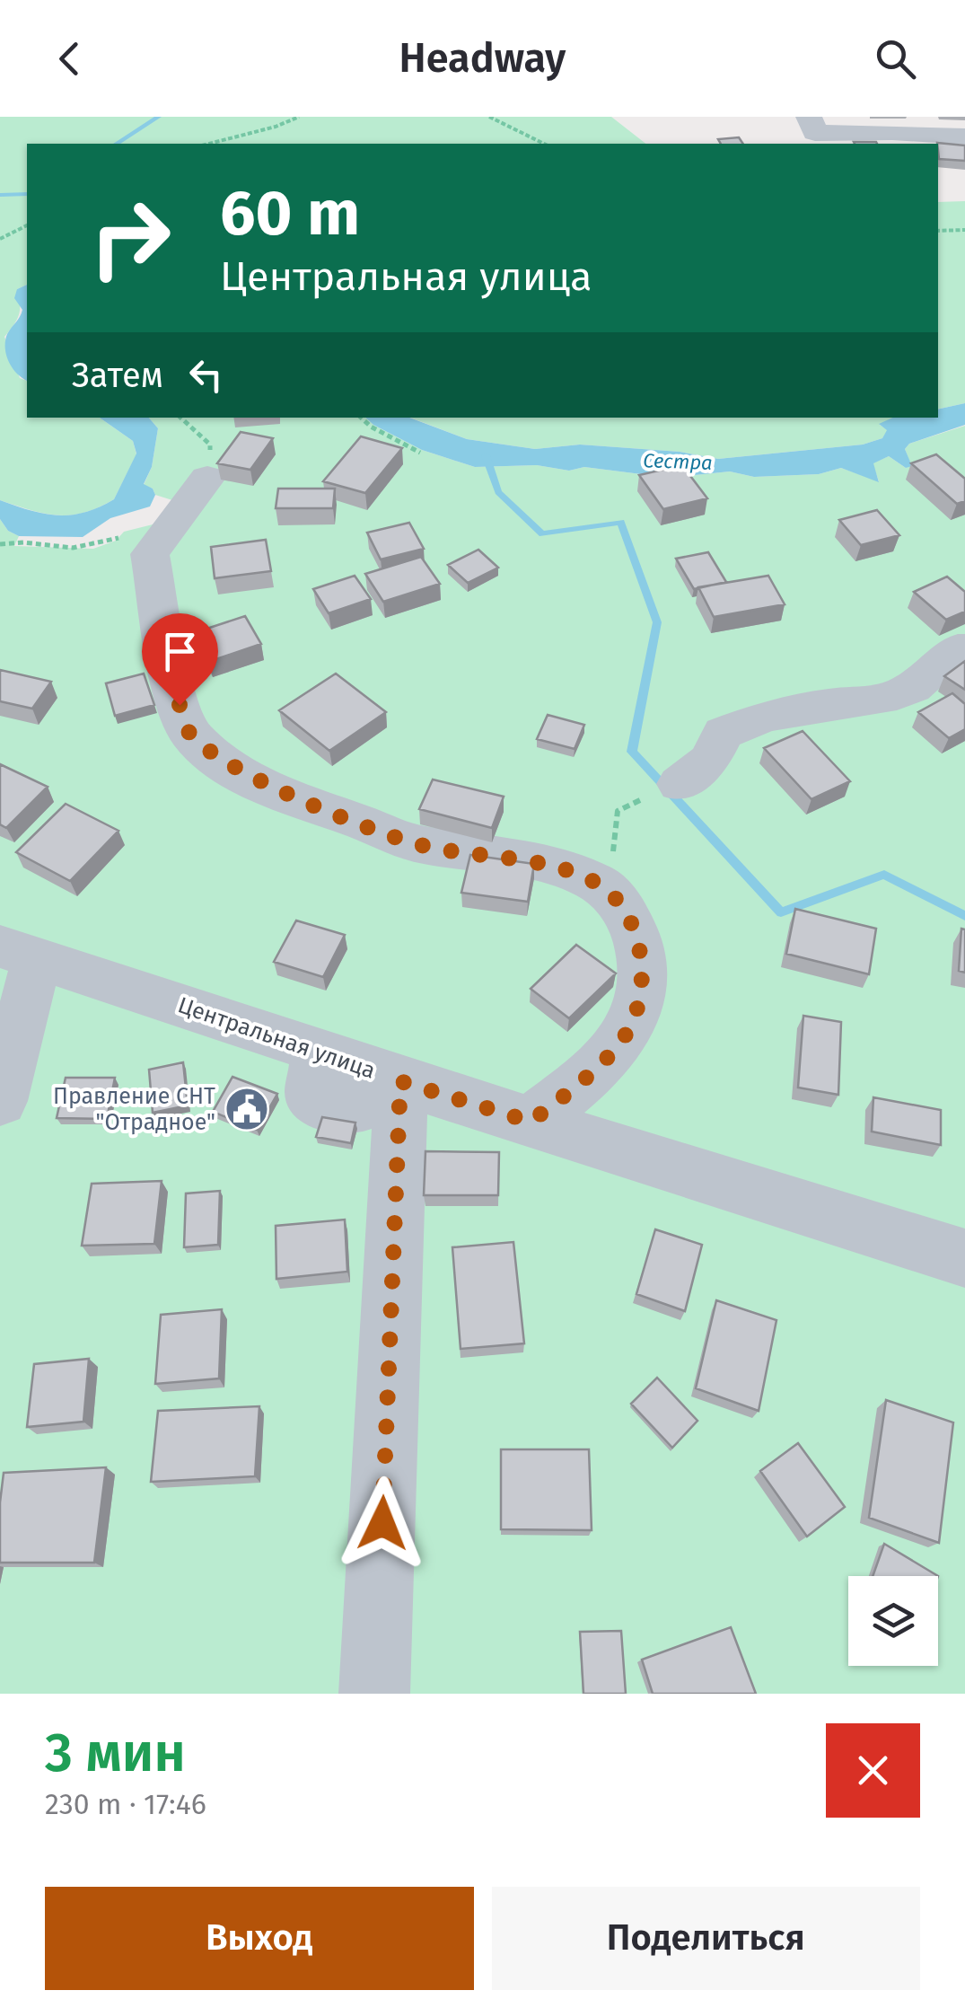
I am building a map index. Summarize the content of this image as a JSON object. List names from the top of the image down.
{
  "streets": {
    "street": ["Центральная улица"]
  },
  "water": ["Сестра"],
  "places": {
    "public building": ["Правление СНТ \"Отрадное\""]
  },
  "page": {
    "header": "Headway",
    "turn": ["60 m", "Центральная улица"],
    "then": "Затем",
    "heading": ["3 мин", "230 m · 17:46"],
    "buttons": ["Выход", "Поделиться"]
  }
}
